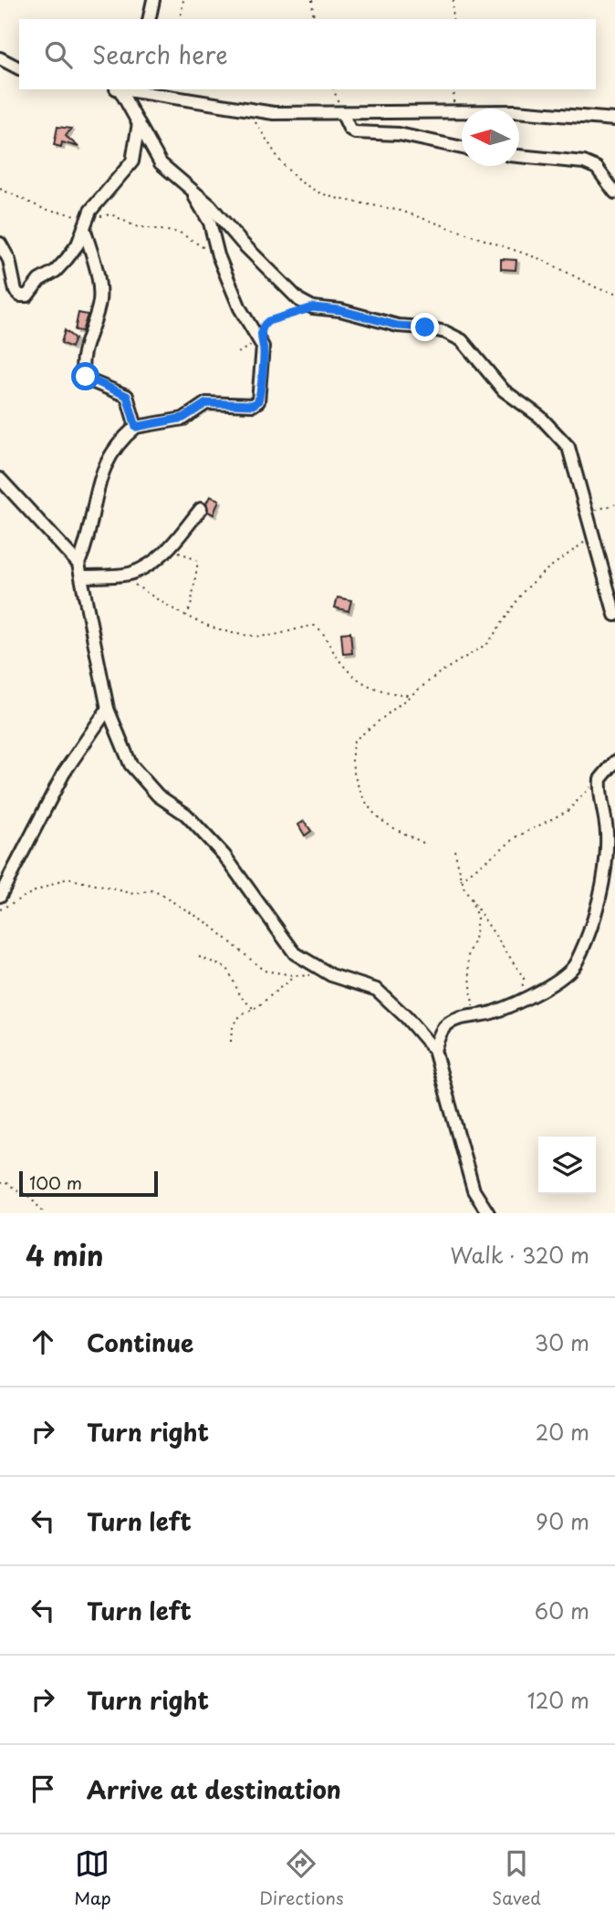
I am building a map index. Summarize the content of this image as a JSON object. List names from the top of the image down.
{
  "scale_bar": "100 m",
  "north": "left",
  "page": {
    "search": "Search here",
    "scale": "100 m",
    "heading": ["4 min", "Walk · 320 m"],
    "list": [
      ["Continue", "30 m"],
      ["Turn right", "20 m"],
      ["Turn left", "90 m"],
      ["Turn left", "60 m"],
      ["Turn right", "120 m"],
      "Arrive at destination"
    ],
    "nav": ["Map", "Directions", "Saved"]
  }
}
